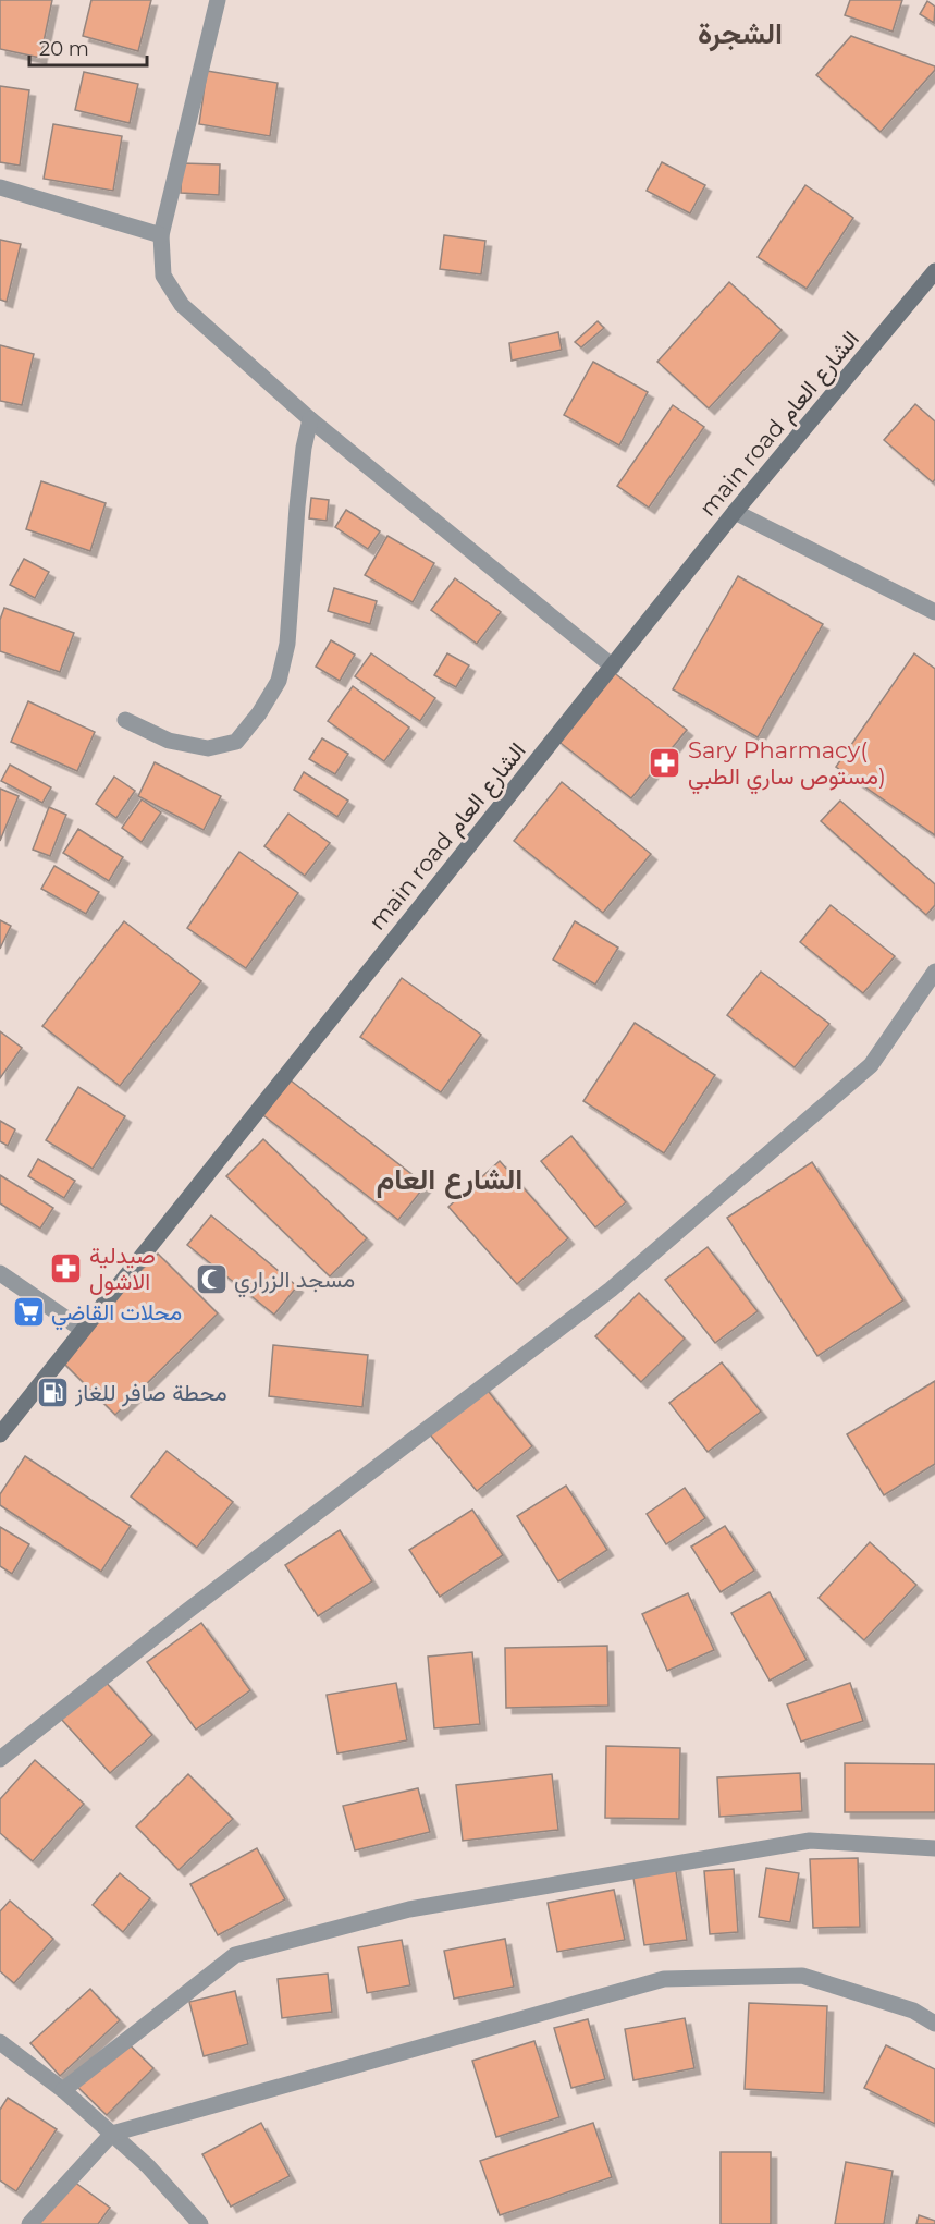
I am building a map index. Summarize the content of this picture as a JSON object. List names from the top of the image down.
{
  "streets": {
    "main road": ["main road الشارع العام"]
  },
  "districts": ["الشجرة", "الشارع العام"],
  "places": {
    "pharmacy": ["Sary Pharmacy( مستوص ساري الطبي)", "صيدلية الاشول"],
    "mosque": ["مسجد الزراري"],
    "supermarket": ["محلات القاضي"],
    "fuel station": ["محطة صافر للغاز"]
  },
  "scale_bar": "20 m"
}
